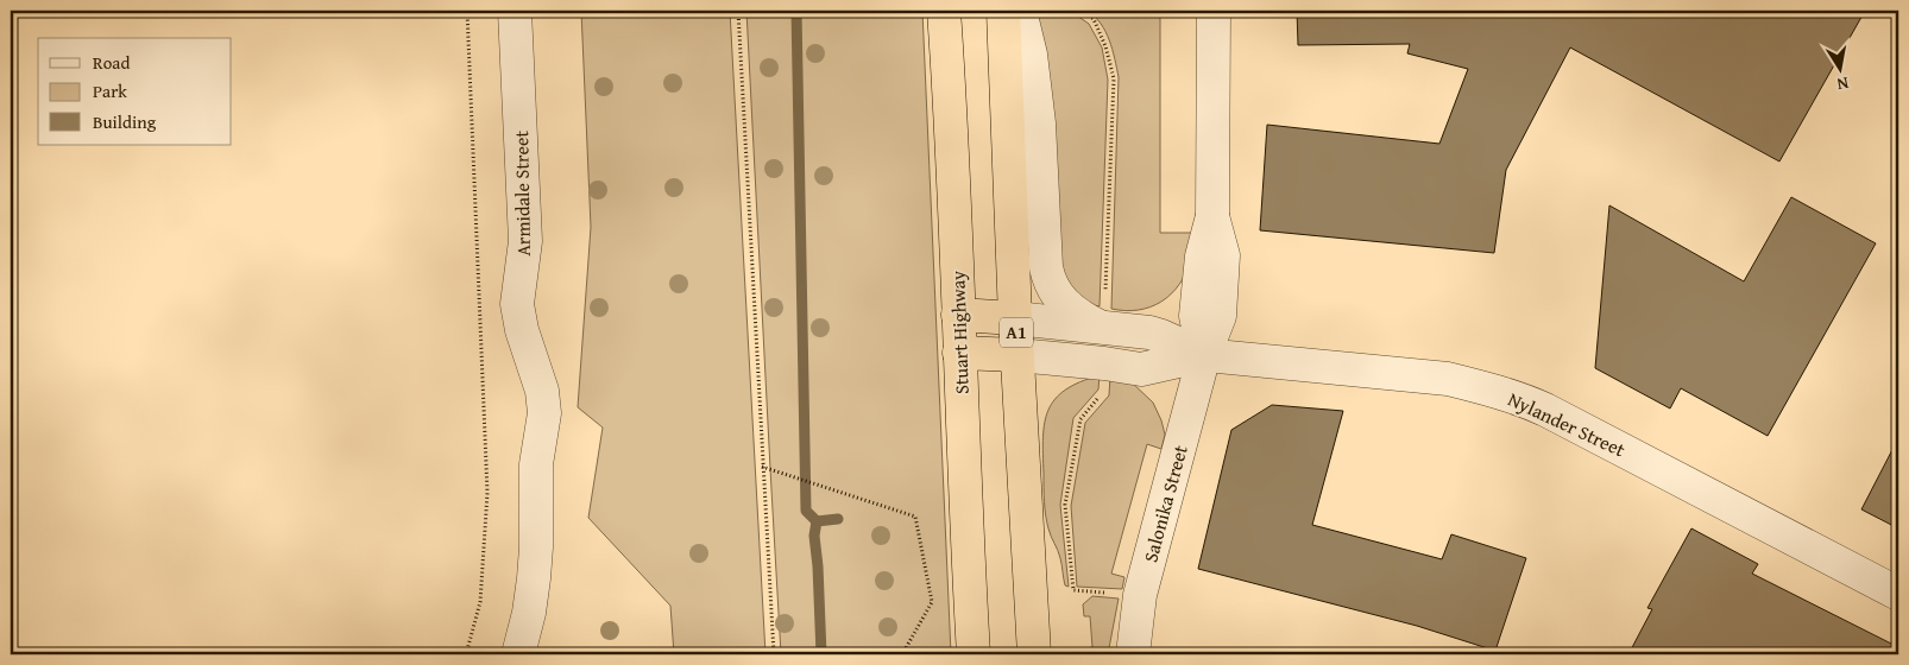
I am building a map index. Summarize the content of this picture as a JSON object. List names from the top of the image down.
{
  "streets": {
    "highway": ["Stuart Highway", "A1", "Nylander Street"],
    "street": ["Armidale Street", "Salonika Street"]
  },
  "crossings": [
    ["Stuart Highway", "Nylander Street"],
    ["A1", "Nylander Street"],
    ["Nylander Street", "Salonika Street"]
  ],
  "legend": ["Road", "Park", "Building"],
  "north": "bottom"
}
